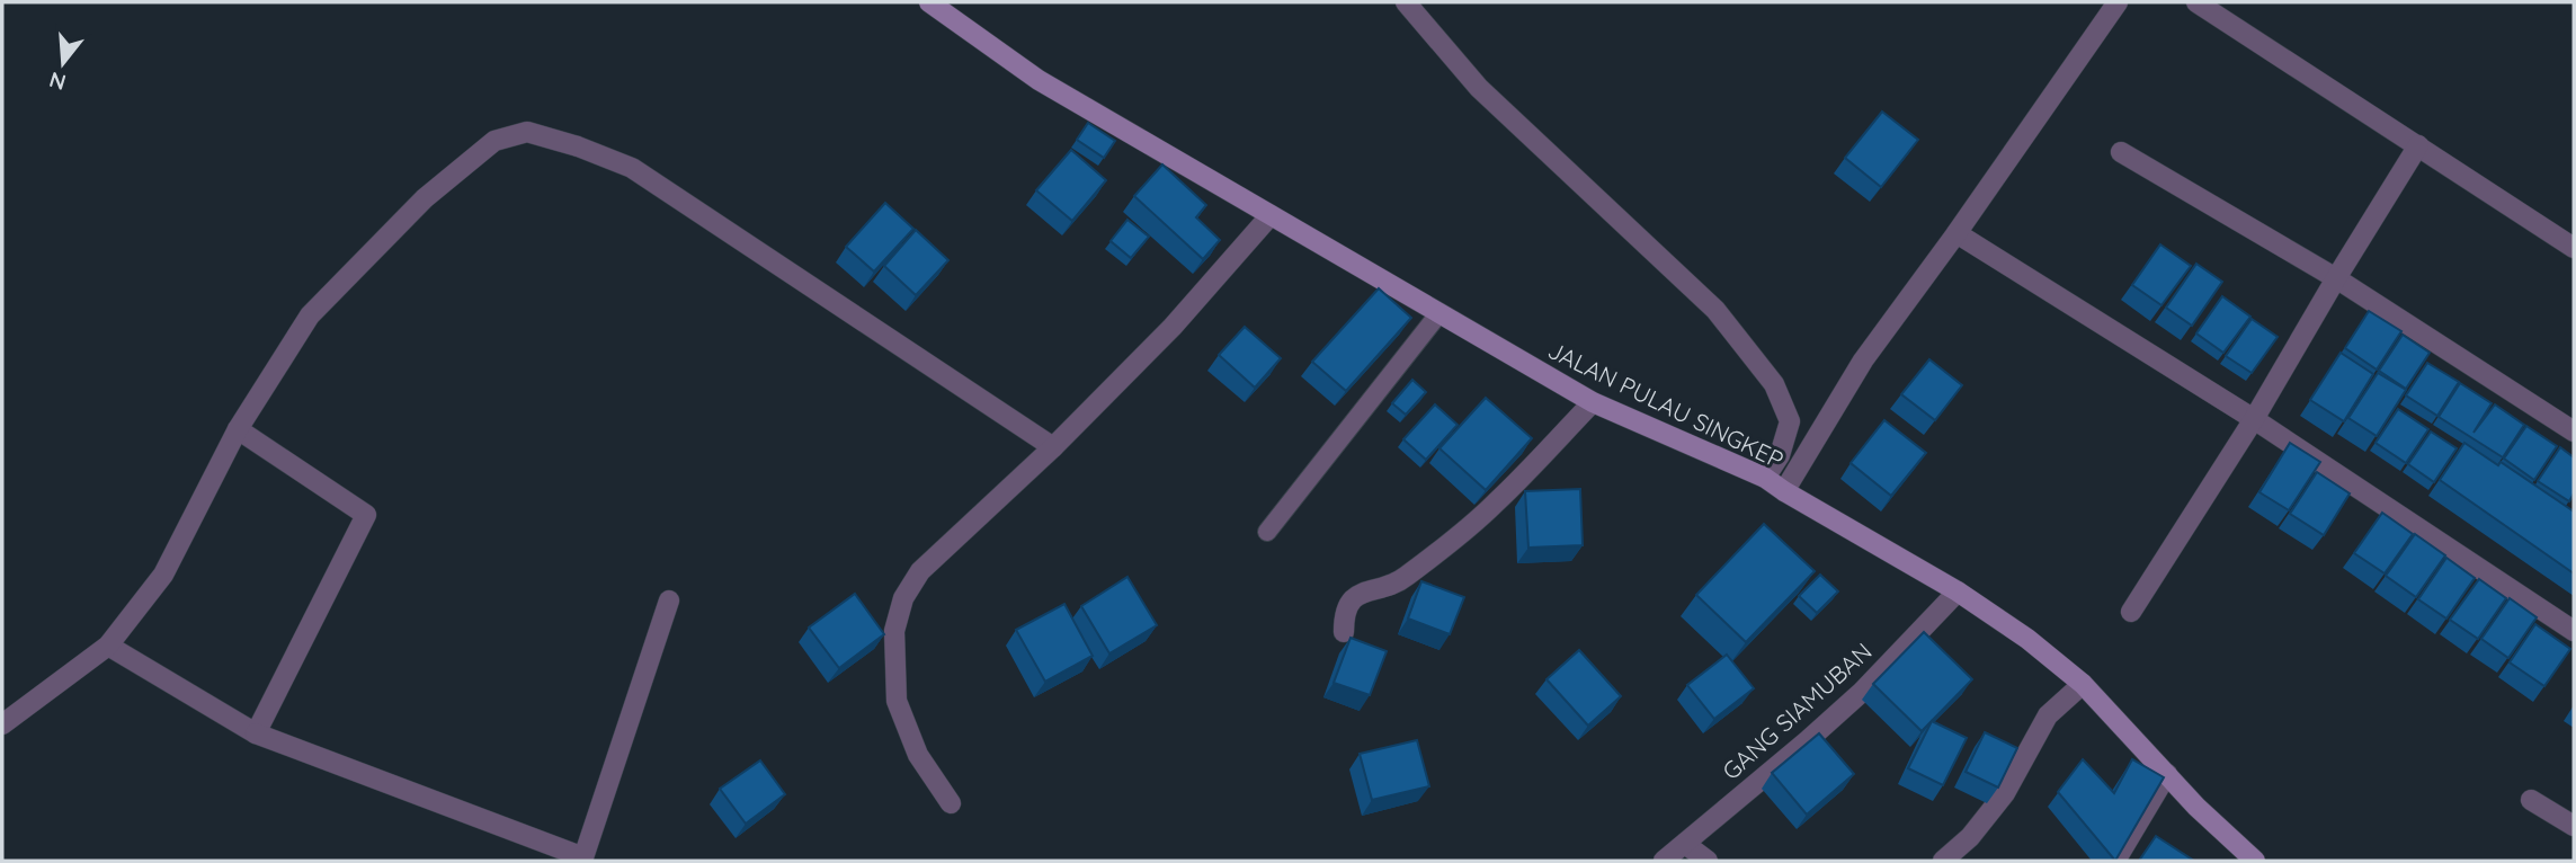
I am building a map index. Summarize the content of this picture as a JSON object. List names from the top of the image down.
{
  "streets": {
    "street": ["JALAN PULAU SINGKEP", "GANG SIAMUBAN"]
  },
  "crossings": [
    ["JALAN PULAU SINGKEP", "GANG SIAMUBAN"]
  ],
  "north": "bottom"
}
